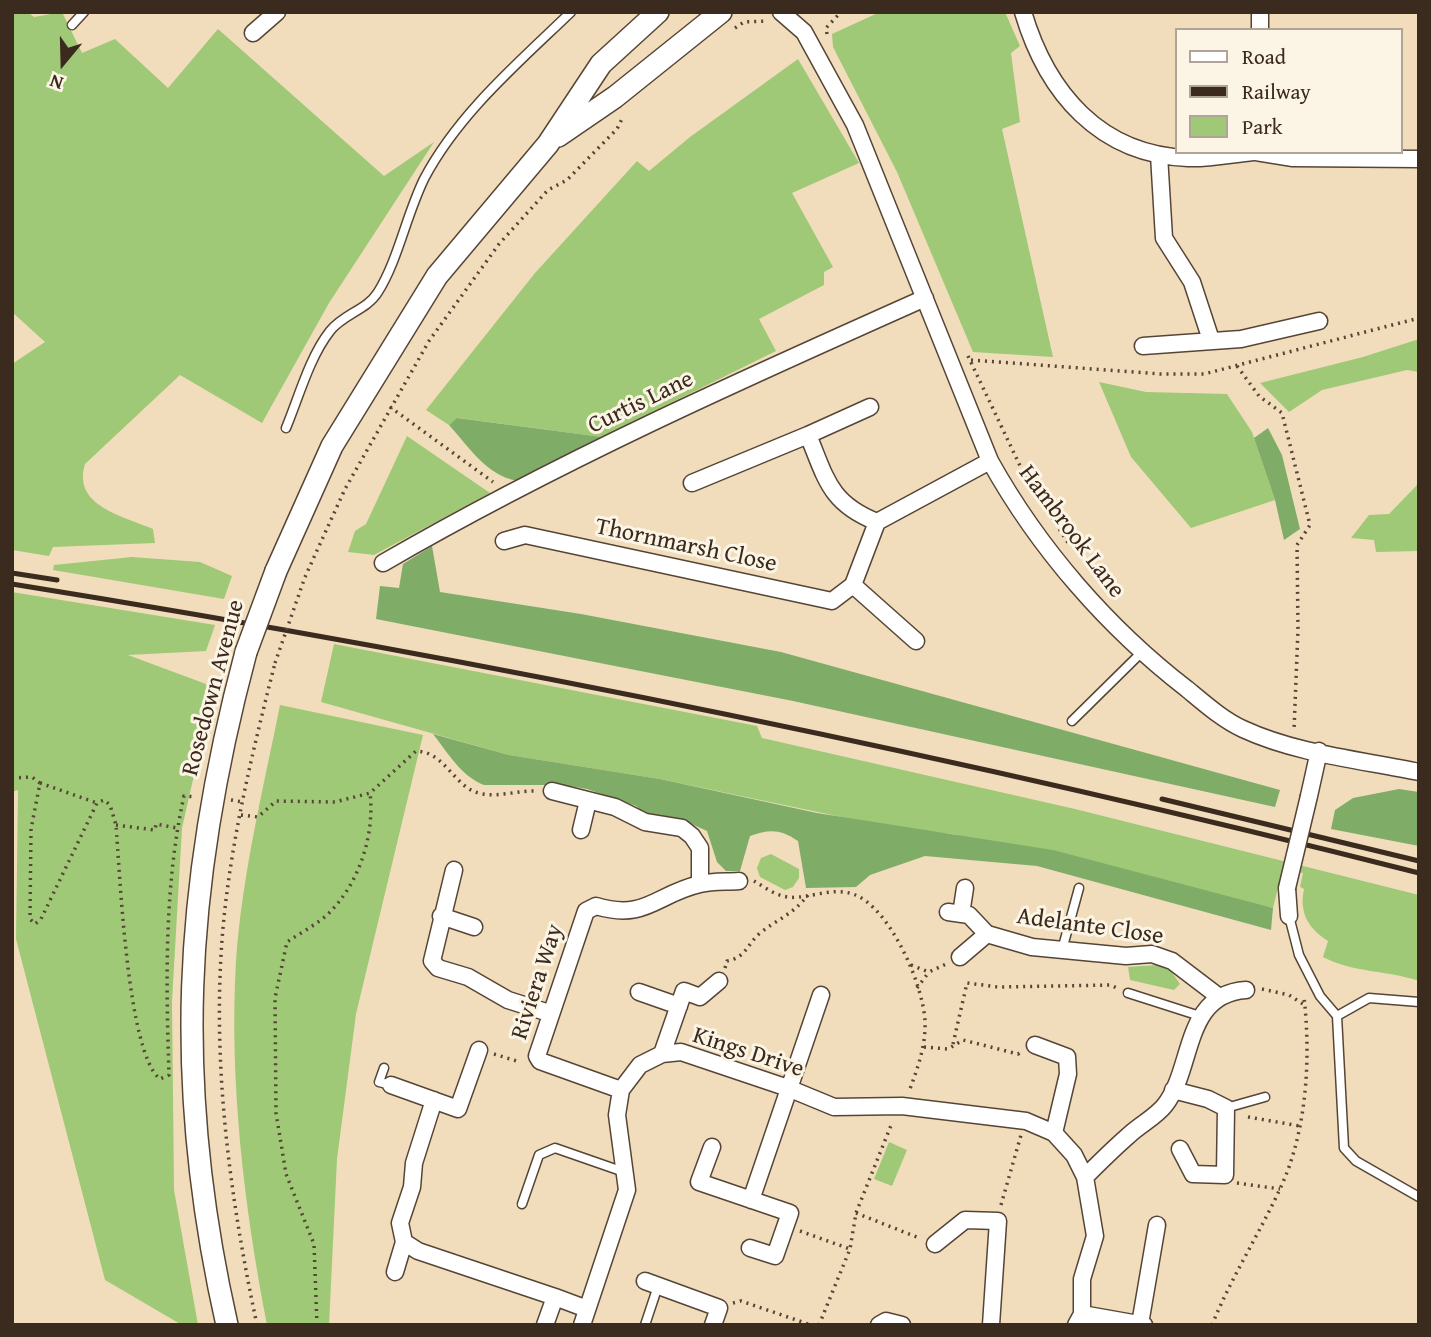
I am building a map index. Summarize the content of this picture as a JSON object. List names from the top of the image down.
{
  "streets": {
    "street": [
      "Curtis Lane",
      "Hambrook Lane",
      "Thornmarsh Close",
      "Rosedown Avenue",
      "Adelante Close",
      "Riviera Way",
      "Kings Drive"
    ]
  },
  "crossings": [
    ["Curtis Lane", "Hambrook Lane"],
    ["Riviera Way", "Kings Drive"]
  ],
  "legend": ["Road", "Railway", "Park"],
  "north": "bottom"
}
